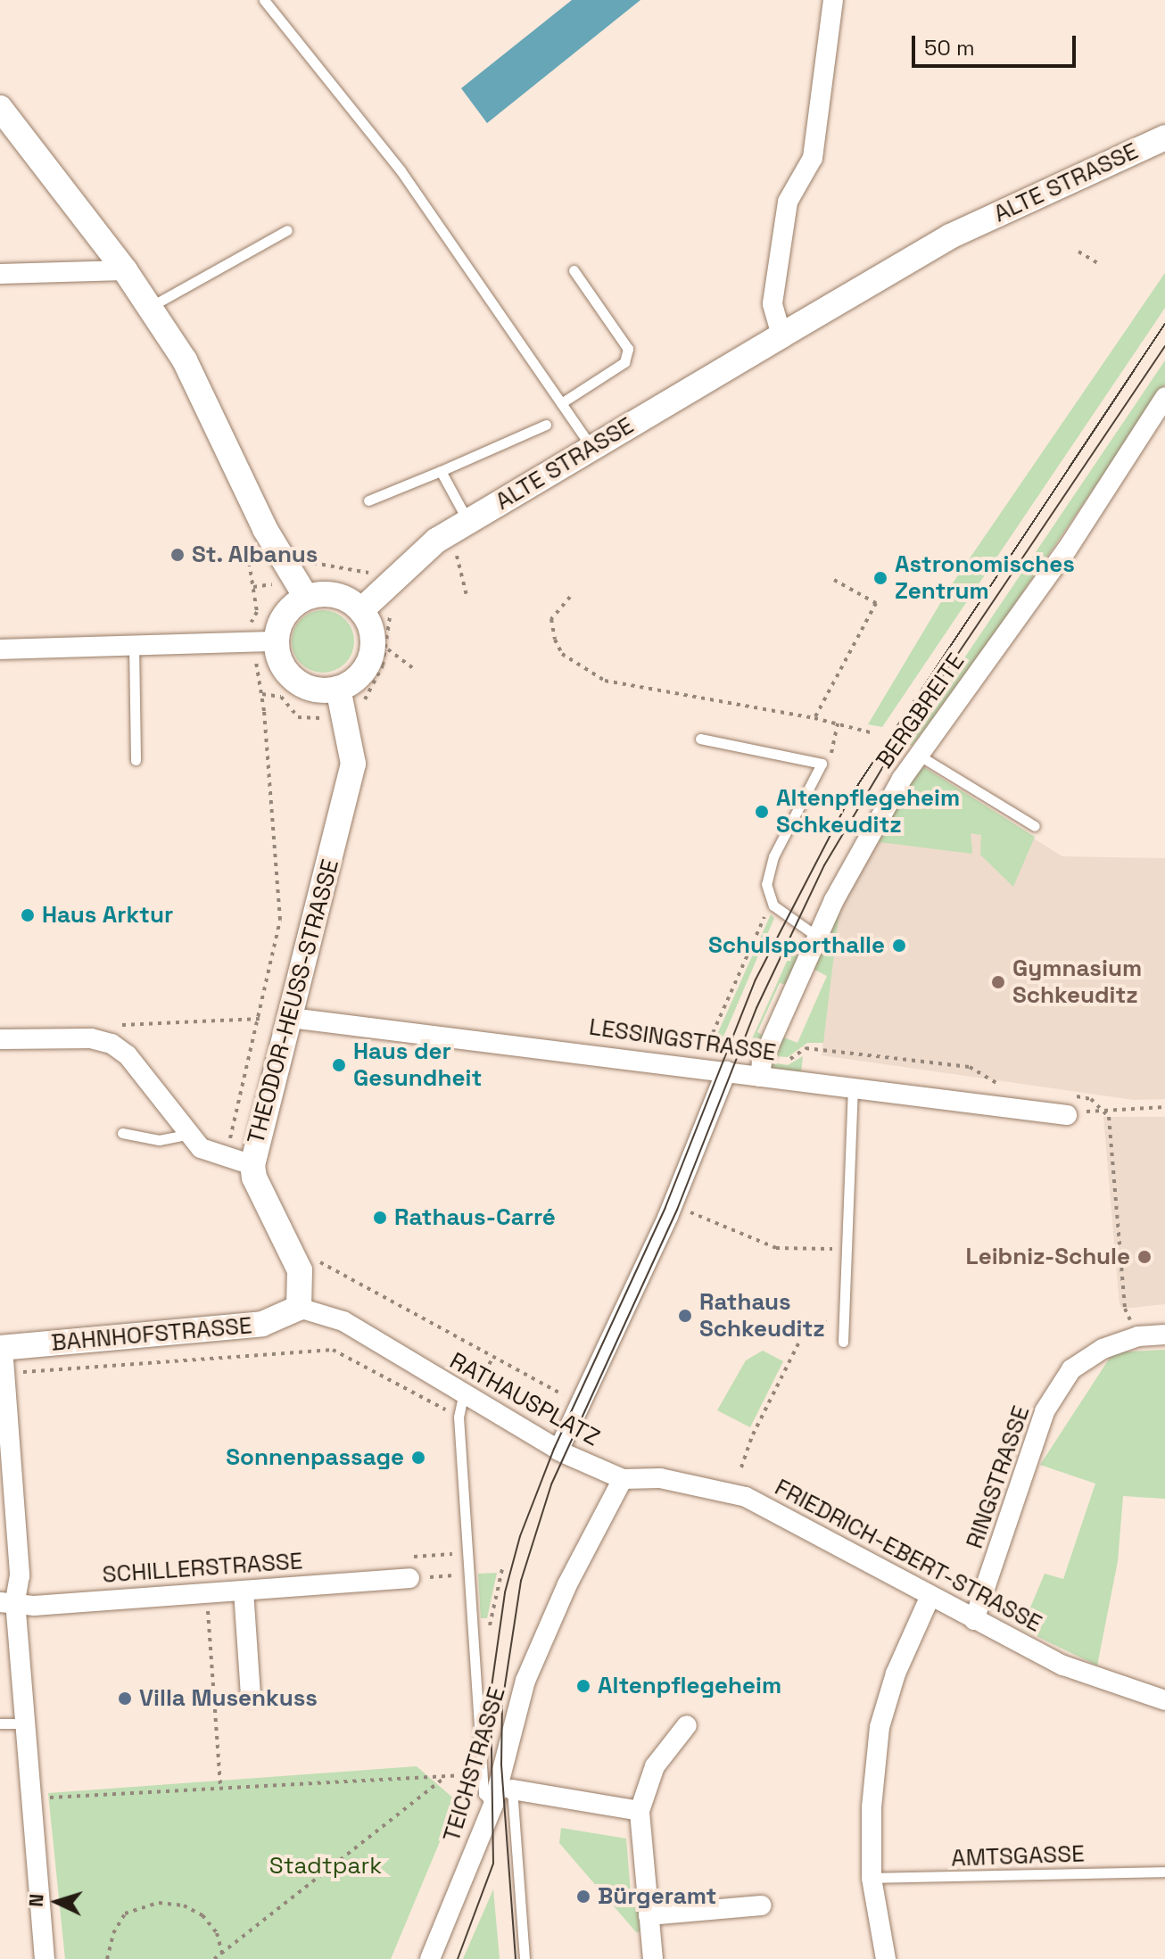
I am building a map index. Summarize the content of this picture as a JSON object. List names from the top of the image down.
{
  "streets": {
    "street": [
      "ALTE STRASSE",
      "BERGBREITE",
      "THEODOR-HEUSS-STRASSE",
      "LESSINGSTRASSE",
      "BAHNHOFSTRASSE",
      "RATHAUSPLATZ",
      "RINGSTRASSE",
      "FRIEDRICH-EBERT-STRASSE",
      "SCHILLERSTRASSE",
      "TEICHSTRASSE"
    ],
    "lane": ["AMTSGASSE"]
  },
  "crossings": [
    ["ALTE STRASSE", "THEODOR-HEUSS-STRASSE"],
    ["BERGBREITE", "LESSINGSTRASSE"],
    ["THEODOR-HEUSS-STRASSE", "LESSINGSTRASSE"],
    ["THEODOR-HEUSS-STRASSE", "BAHNHOFSTRASSE"],
    ["THEODOR-HEUSS-STRASSE", "RATHAUSPLATZ"],
    ["BAHNHOFSTRASSE", "RATHAUSPLATZ"],
    ["RATHAUSPLATZ", "FRIEDRICH-EBERT-STRASSE"],
    ["RATHAUSPLATZ", "TEICHSTRASSE"],
    ["RINGSTRASSE", "FRIEDRICH-EBERT-STRASSE"],
    ["FRIEDRICH-EBERT-STRASSE", "TEICHSTRASSE"]
  ],
  "parks": ["Stadtpark"],
  "places": [
    "St. Albanus",
    "Astronomisches Zentrum",
    "Altenpflegeheim Schkeuditz",
    "Haus Arktur",
    "Schulsporthalle",
    "Gymnasium Schkeuditz",
    "Haus der Gesundheit",
    "Rathaus-Carré",
    "Leibniz-Schule",
    "Rathaus Schkeuditz",
    "Sonnenpassage",
    "Altenpflegeheim",
    "Villa Musenkuss",
    "Bürgeramt"
  ],
  "scale_bar": "50 m",
  "north": "left"
}
